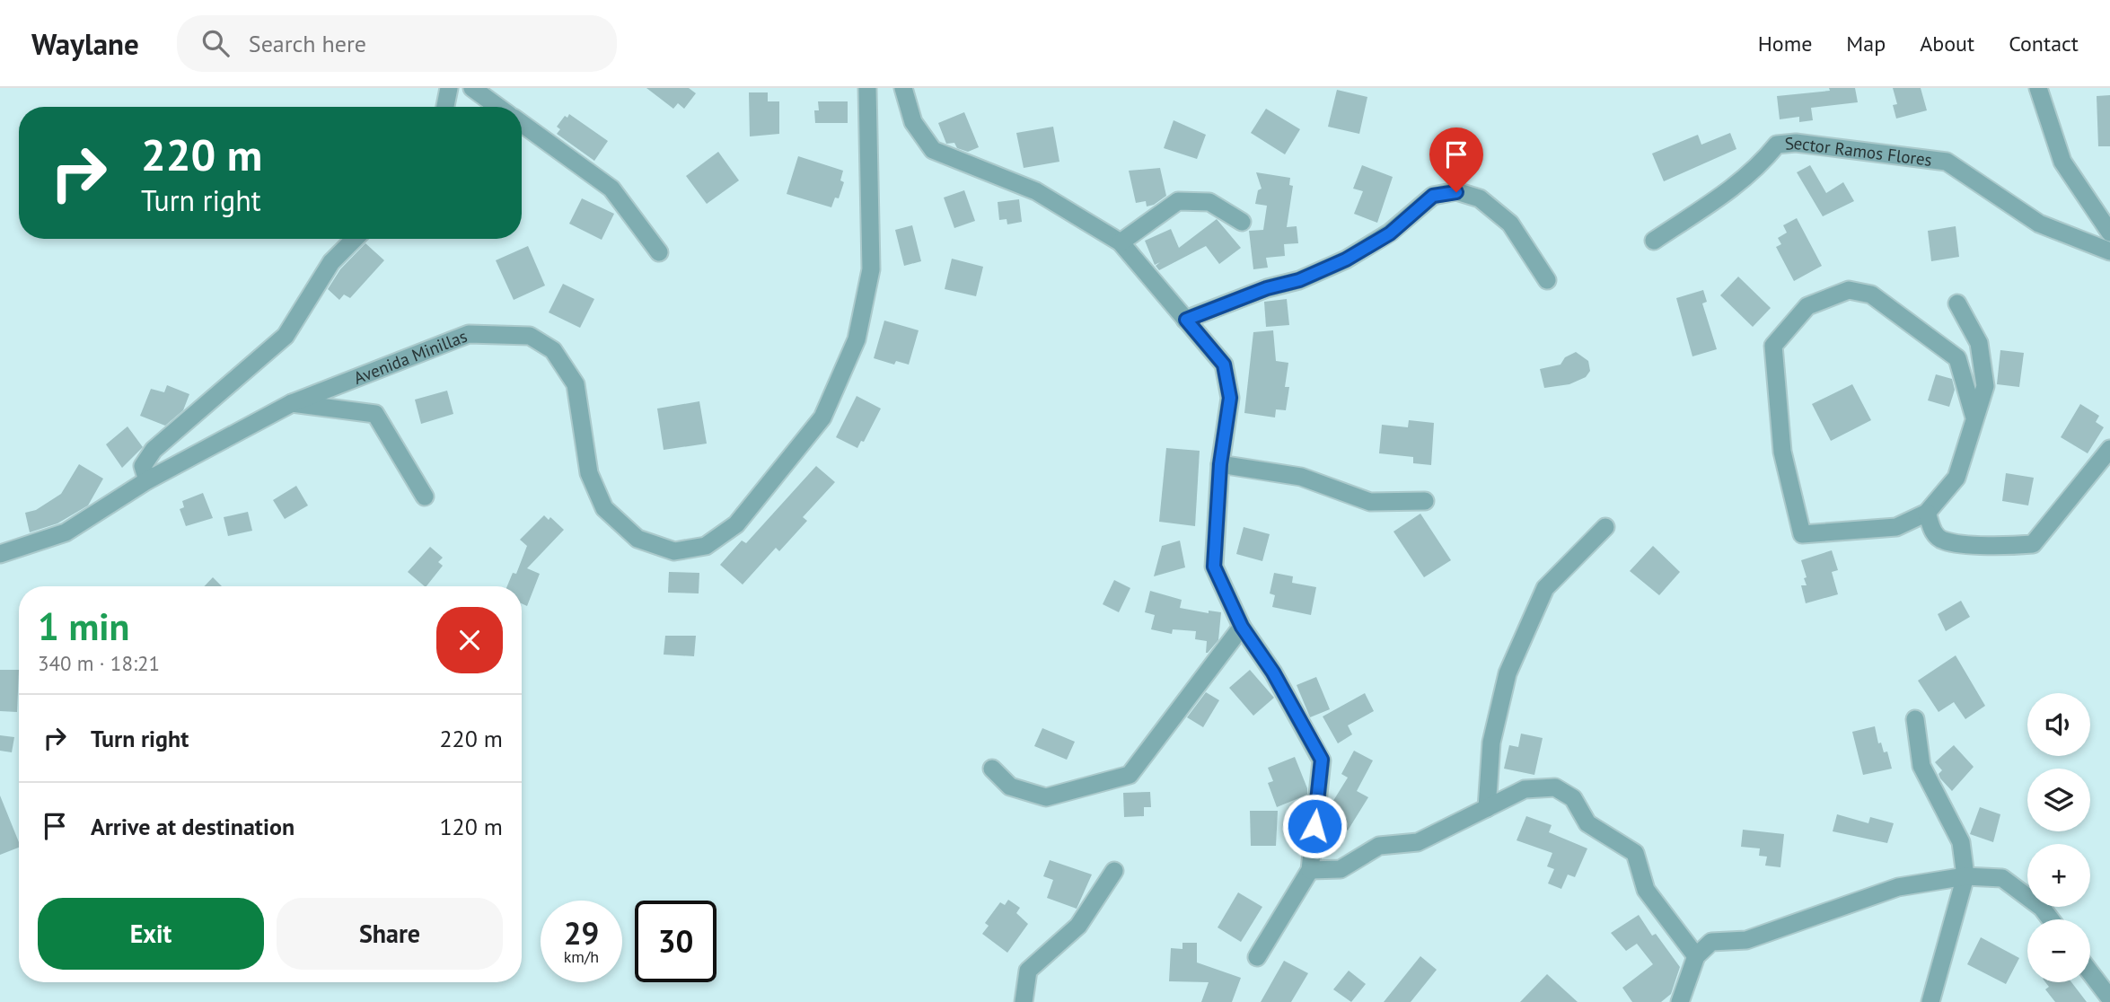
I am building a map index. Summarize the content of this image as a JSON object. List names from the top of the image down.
{
  "streets": {
    "street": ["Sector Ramos Flores", "Avenida Minillas"]
  },
  "page": {
    "header": "Waylane",
    "search": "Search here",
    "nav": [
      "Home",
      "Map",
      "About",
      "Contact"
    ],
    "turn": ["220 m", "Turn right"],
    "heading": ["1 min", "340 m · 18:21"],
    "map_buttons": ["+", "−"],
    "list": [
      {
        "name": "Turn right",
        "value": "220 m"
      },
      {
        "name": "Arrive at destination",
        "value": "120 m"
      }
    ],
    "buttons": ["Exit", "Share"],
    "speed": "29 km/h",
    "limit": "30"
  }
}
